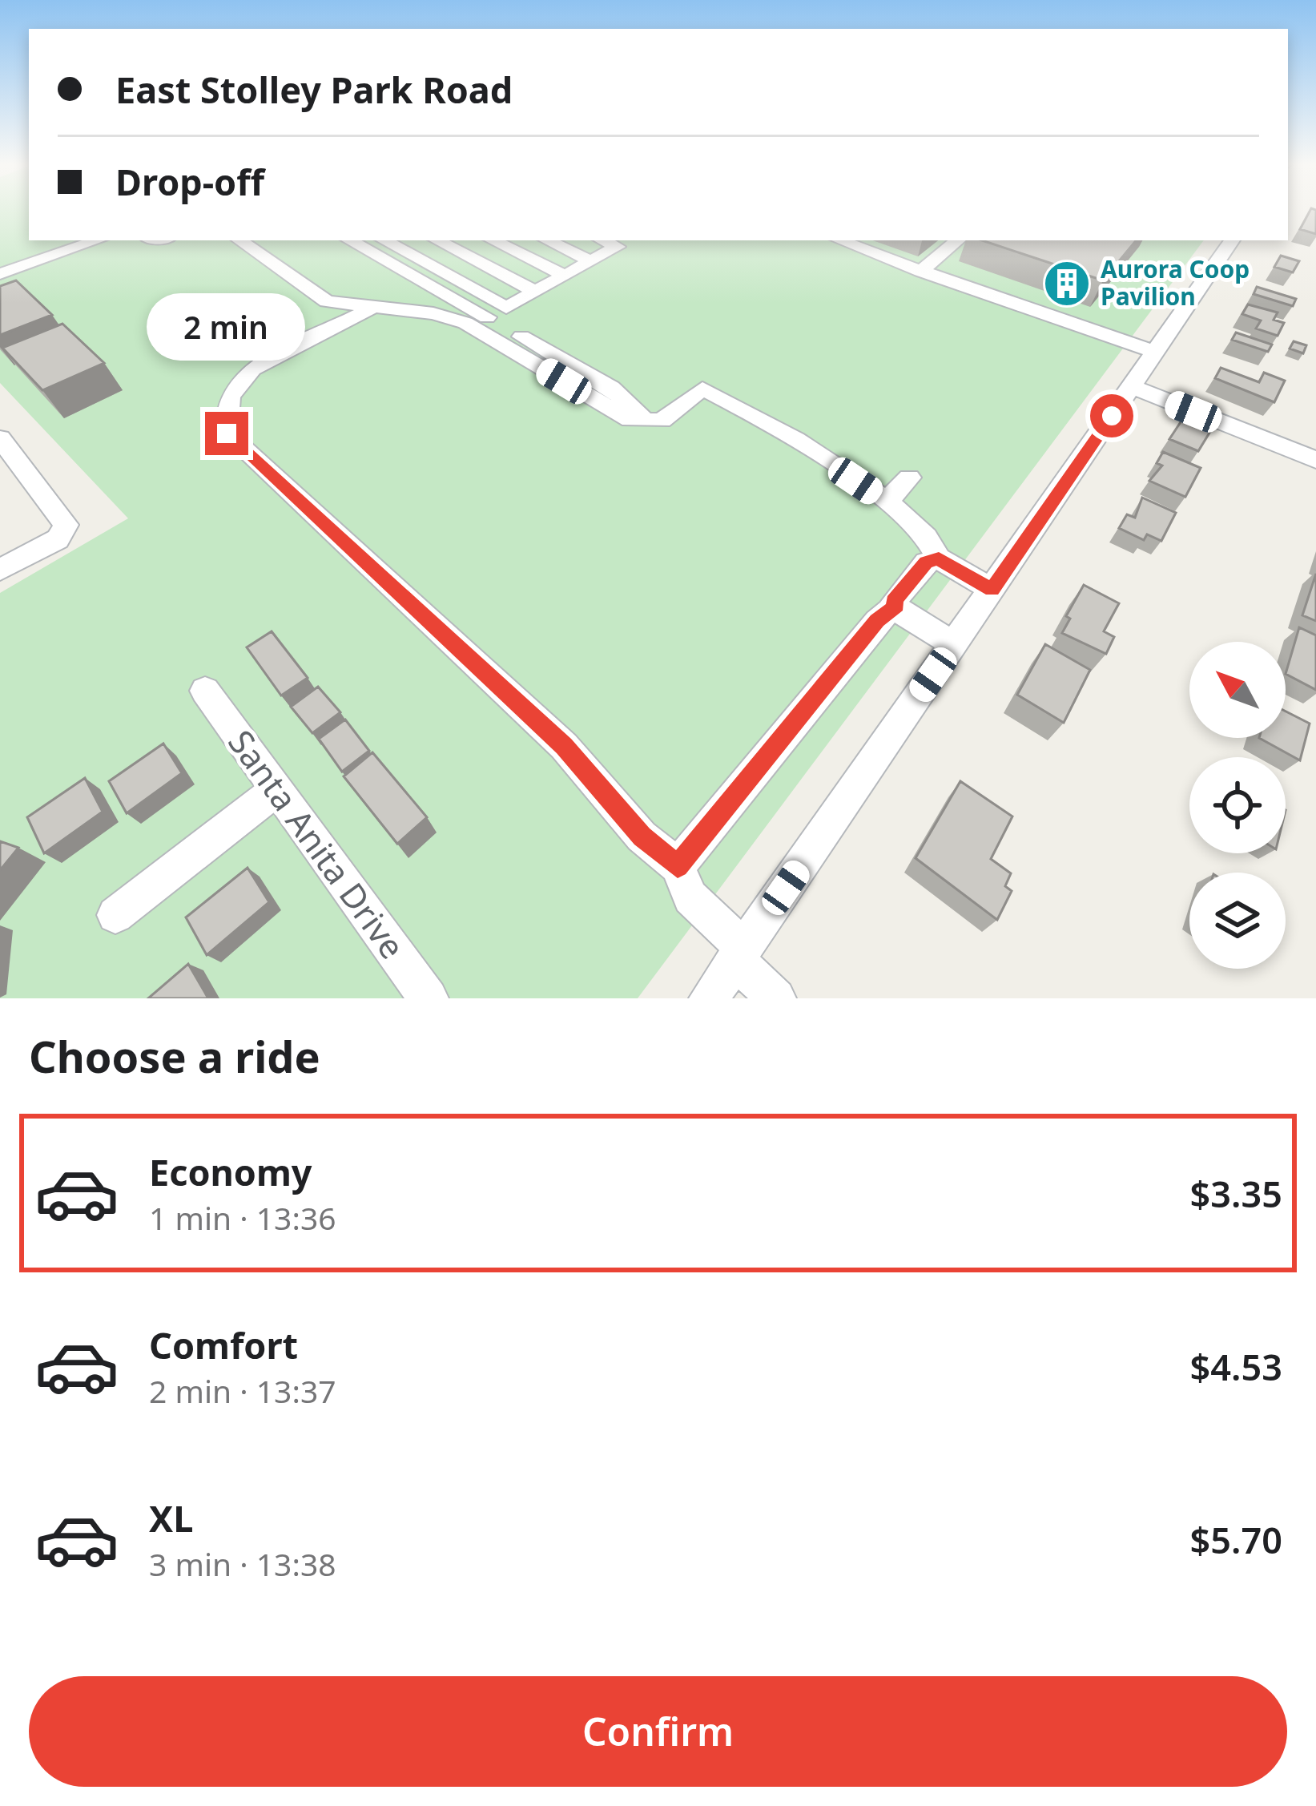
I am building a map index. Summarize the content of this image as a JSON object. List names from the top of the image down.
{
  "streets": {
    "street": ["Santa Anita Drive"]
  },
  "places": {
    "building": ["Aurora Coop Pavilion"]
  },
  "north": "top left",
  "page": {
    "banner": ["East Stolley Park Road", "Drop-off"],
    "bubble": "2 min",
    "heading": "Choose a ride",
    "list": [
      {
        "name": "Economy",
        "note": "1 min · 13:36",
        "value": "$3.35"
      },
      {
        "name": "Comfort",
        "note": "2 min · 13:37",
        "value": "$4.53"
      },
      {
        "name": "XL",
        "note": "3 min · 13:38",
        "value": "$5.70"
      }
    ],
    "buttons": "Confirm"
  }
}
